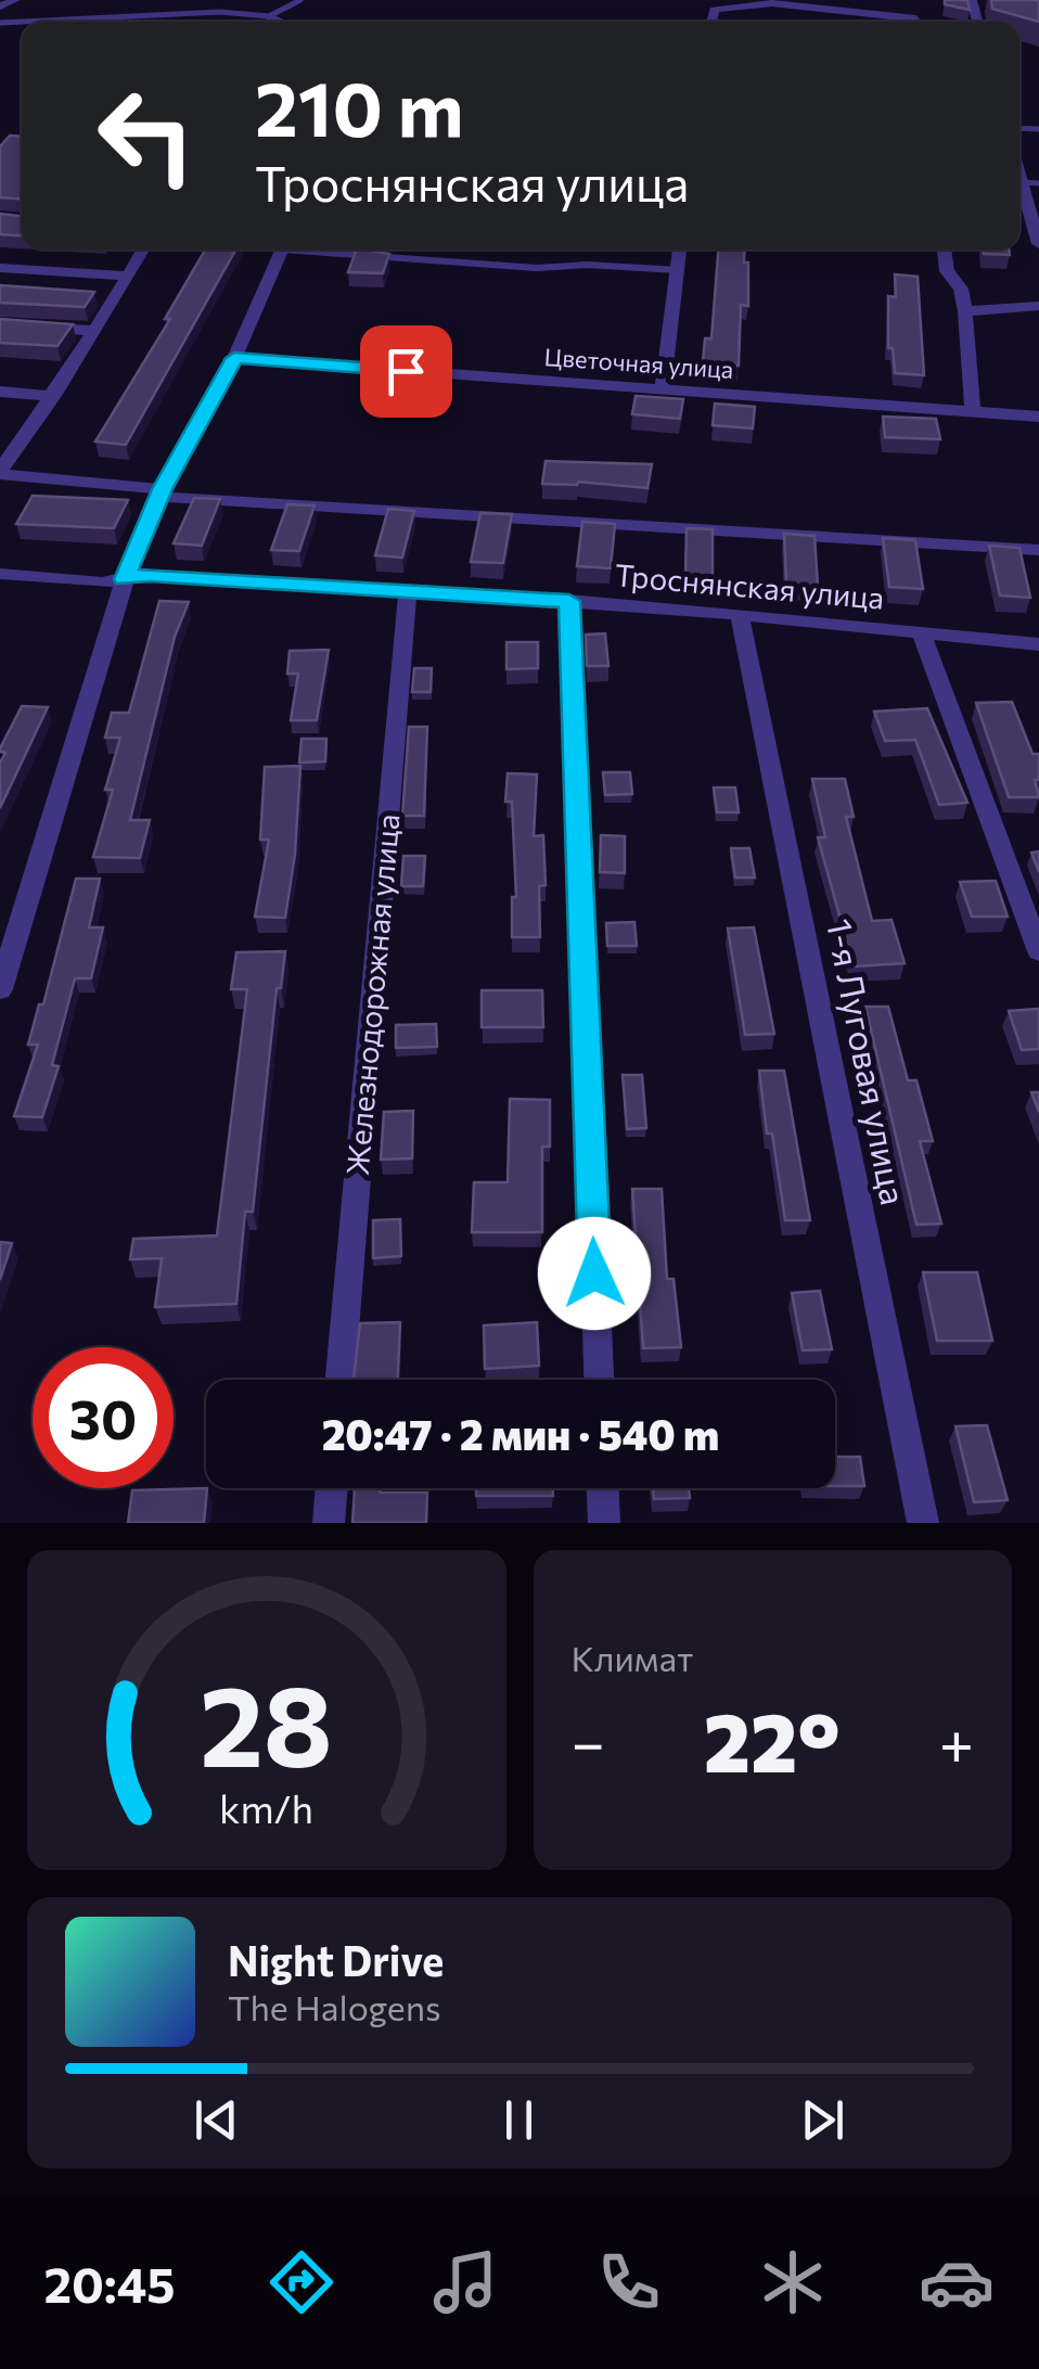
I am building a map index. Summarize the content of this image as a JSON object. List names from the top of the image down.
{
  "streets": {
    "street": [
      "Цветочная улица",
      "Троснянская улица",
      "Железнодорожная улица",
      "1-я Луговая улица"
    ]
  },
  "crossings": [
    ["Троснянская улица", "Железнодорожная улица"],
    ["Троснянская улица", "1-я Луговая улица"]
  ],
  "page": {
    "turn": ["210 m", "Троснянская улица"],
    "limit": "30",
    "trip": "20:47 · 2 мин · 540 m",
    "tile": "Климат",
    "heat": ["−", "22°", "+"],
    "song": ["Night Drive", "The Halogens"],
    "tabs": "20:45",
    "gauge": ["28", "km/h"]
  }
}
